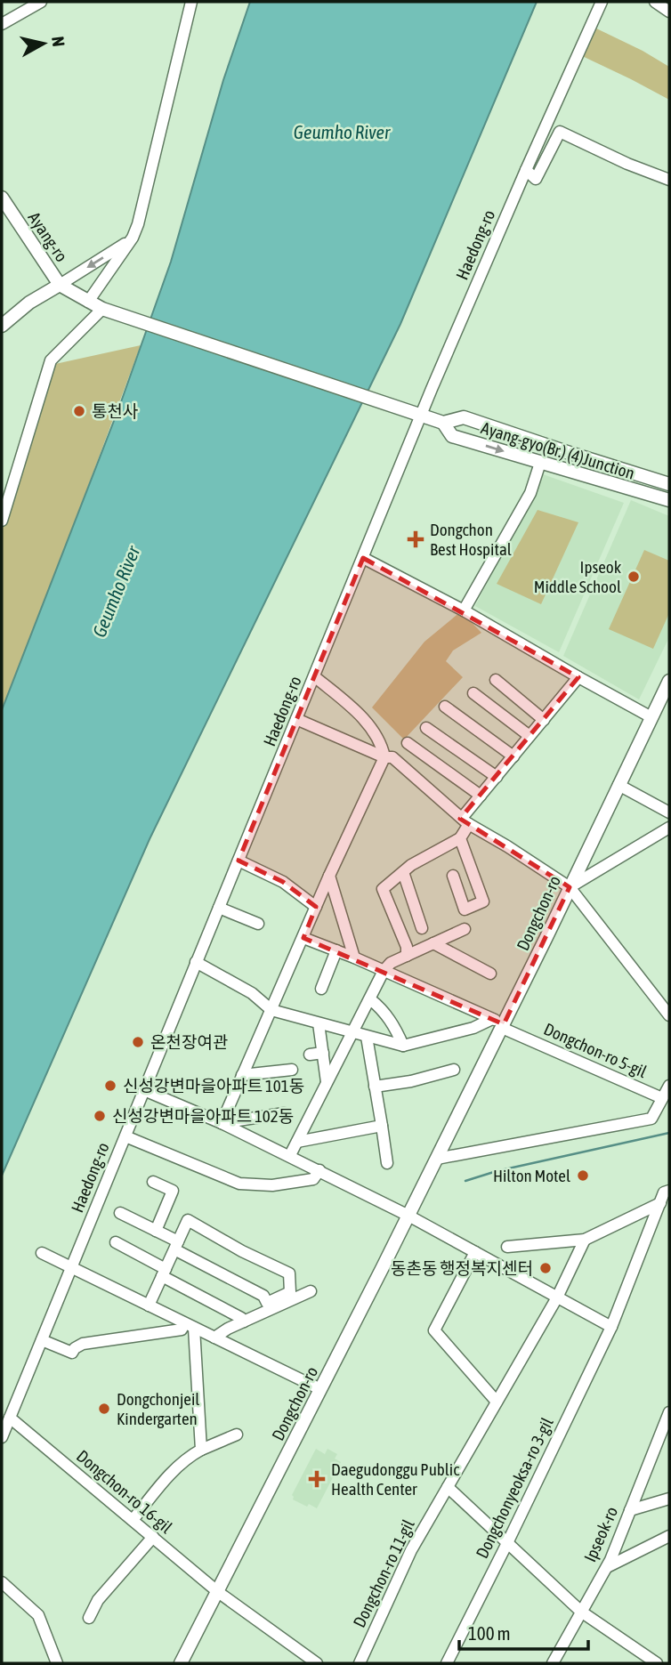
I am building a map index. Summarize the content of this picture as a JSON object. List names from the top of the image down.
{
  "streets": {
    "main road": ["Ayang-ro", "Ayang-gyo(Br.) (4)Junction", "Dongchon-ro"],
    "street": [
      "Haedong-ro",
      "Dongchon-ro 5-gil",
      "Dongchonyeoksa-ro 3-gil",
      "Dongchon-ro 16-gil",
      "Ipseok-ro",
      "Dongchon-ro 11-gil"
    ]
  },
  "crossings": [
    ["Ayang-ro", "Ayang-gyo(Br.) (4)Junction"],
    ["Haedong-ro", "Ayang-gyo(Br.) (4)Junction"],
    ["Haedong-ro", "Dongchon-ro 16-gil"],
    ["Dongchon-ro", "Dongchon-ro 5-gil"],
    ["Dongchon-ro", "Dongchon-ro 16-gil"],
    ["Dongchonyeoksa-ro 3-gil", "Dongchon-ro 11-gil"]
  ],
  "water": ["Geumho River"],
  "places": {
    "other": [
      "통천사",
      "Ipseok Middle School",
      "온천장여관",
      "신성강변마을아파트 101동",
      "신성강변마을아파트 102동",
      "Hilton Motel",
      "동촌동 행정복지센터",
      "Dongchonjeil Kindergarten"
    ],
    "health": ["Dongchon Best Hospital", "Daegudonggu Public Health Center"]
  },
  "scale_bar": "100 m",
  "north": "right"
}
